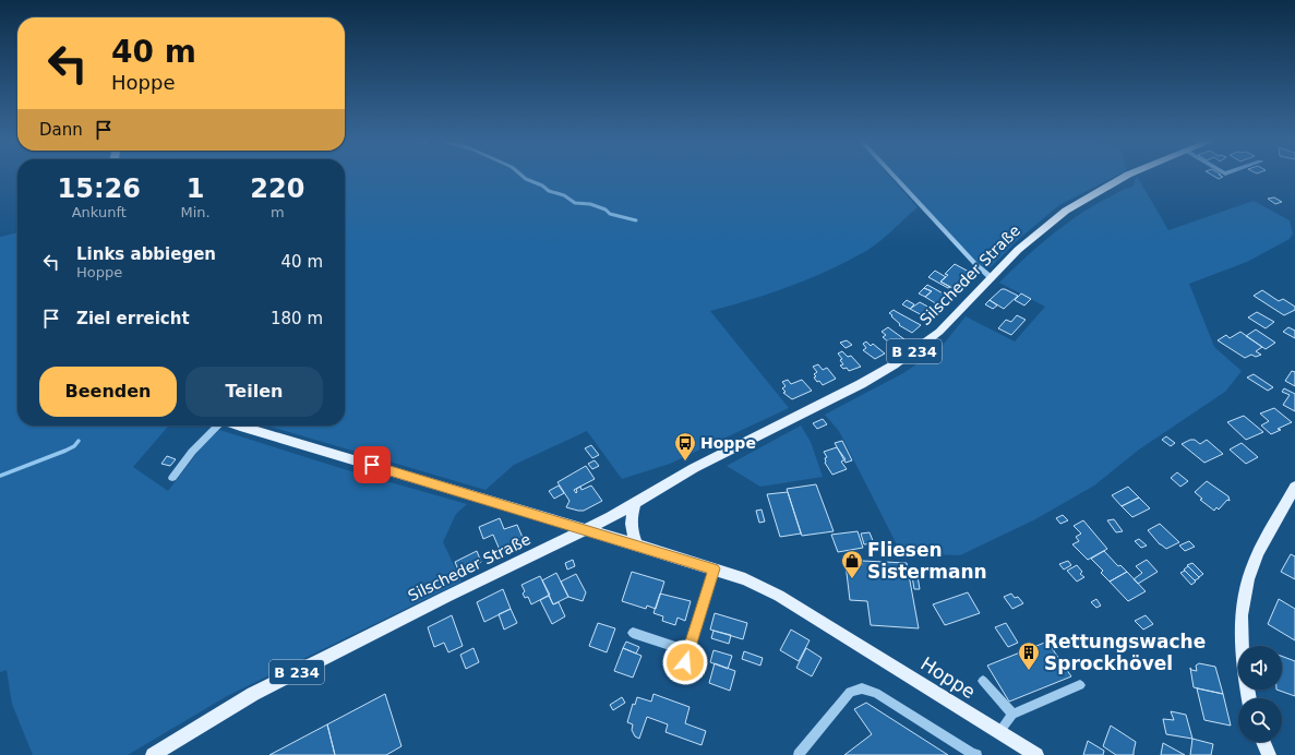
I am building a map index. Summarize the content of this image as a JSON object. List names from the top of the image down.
{
  "streets": {
    "main road": ["Silscheder Straße", "B 234", "Hoppe"]
  },
  "crossings": [
    ["Silscheder Straße", "Hoppe"]
  ],
  "places": {
    "bus stop": ["Hoppe"],
    "shop": ["Fliesen Sistermann"],
    "building": ["Rettungswache Sprockhövel"]
  },
  "page": {
    "turn": ["40 m", "Hoppe"],
    "then": "Dann",
    "eta": [
      "15:26",
      "Ankunft",
      "1",
      "Min.",
      "220",
      "m"
    ],
    "list": [
      {
        "name": "Links abbiegen",
        "note": "Hoppe",
        "value": "40 m"
      },
      {
        "name": "Ziel erreicht",
        "value": "180 m"
      }
    ],
    "buttons": ["Beenden", "Teilen"]
  }
}
